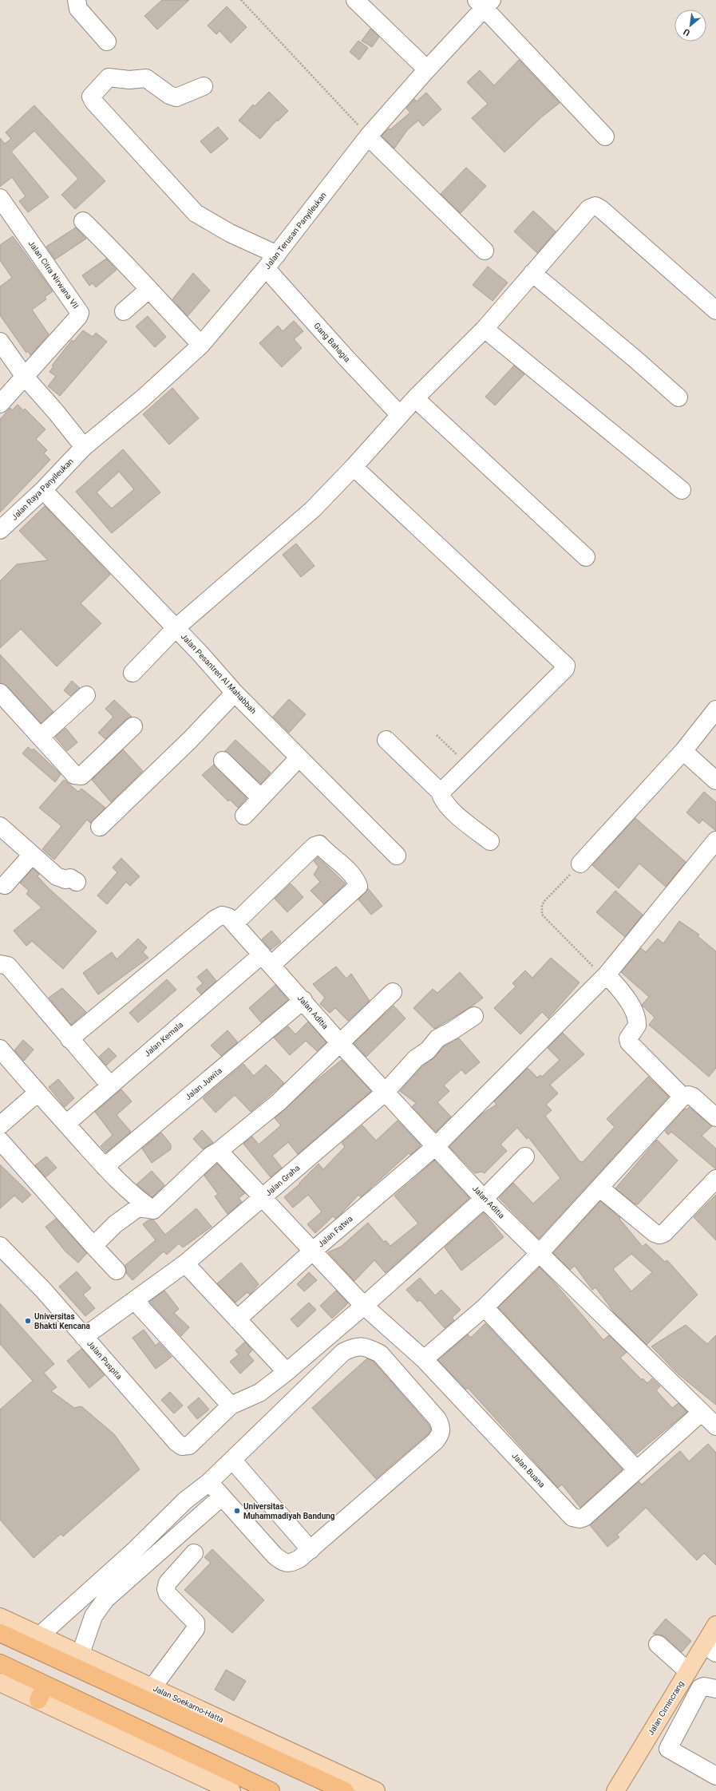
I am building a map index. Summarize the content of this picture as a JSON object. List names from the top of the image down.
{
  "streets": {
    "highway": ["Jalan Soekarno-Hatta"],
    "main road": ["Jalan Cimincrang"],
    "street": [
      "Jalan Terusan Panyileukan",
      "Jalan Citra Nirwana VII",
      "Gang Bahagia",
      "Jalan Raya Panyileukan",
      "Jalan Pesantren Al Mahabbah",
      "Jalan Aditia",
      "Jalan Kemala",
      "Jalan Juwita",
      "Jalan Graha",
      "Jalan Fatwa",
      "Jalan Puspita",
      "Jalan Buana"
    ]
  },
  "crossings": [
    ["Jalan Terusan Panyileukan", "Gang Bahagia"],
    ["Jalan Terusan Panyileukan", "Jalan Raya Panyileukan"],
    ["Jalan Raya Panyileukan", "Jalan Pesantren Al Mahabbah"],
    ["Jalan Aditia", "Jalan Kemala"],
    ["Jalan Aditia", "Jalan Juwita"],
    ["Jalan Aditia", "Jalan Graha"],
    ["Jalan Aditia", "Jalan Fatwa"],
    ["Jalan Aditia", "Jalan Buana"],
    ["Jalan Graha", "Jalan Puspita"],
    ["Jalan Graha", "Jalan Buana"],
    ["Jalan Fatwa", "Jalan Buana"]
  ],
  "places": ["Universitas Bhakti Kencana", "Universitas Muhammadiyah Bandung"],
  "north": "bottom left"
}
